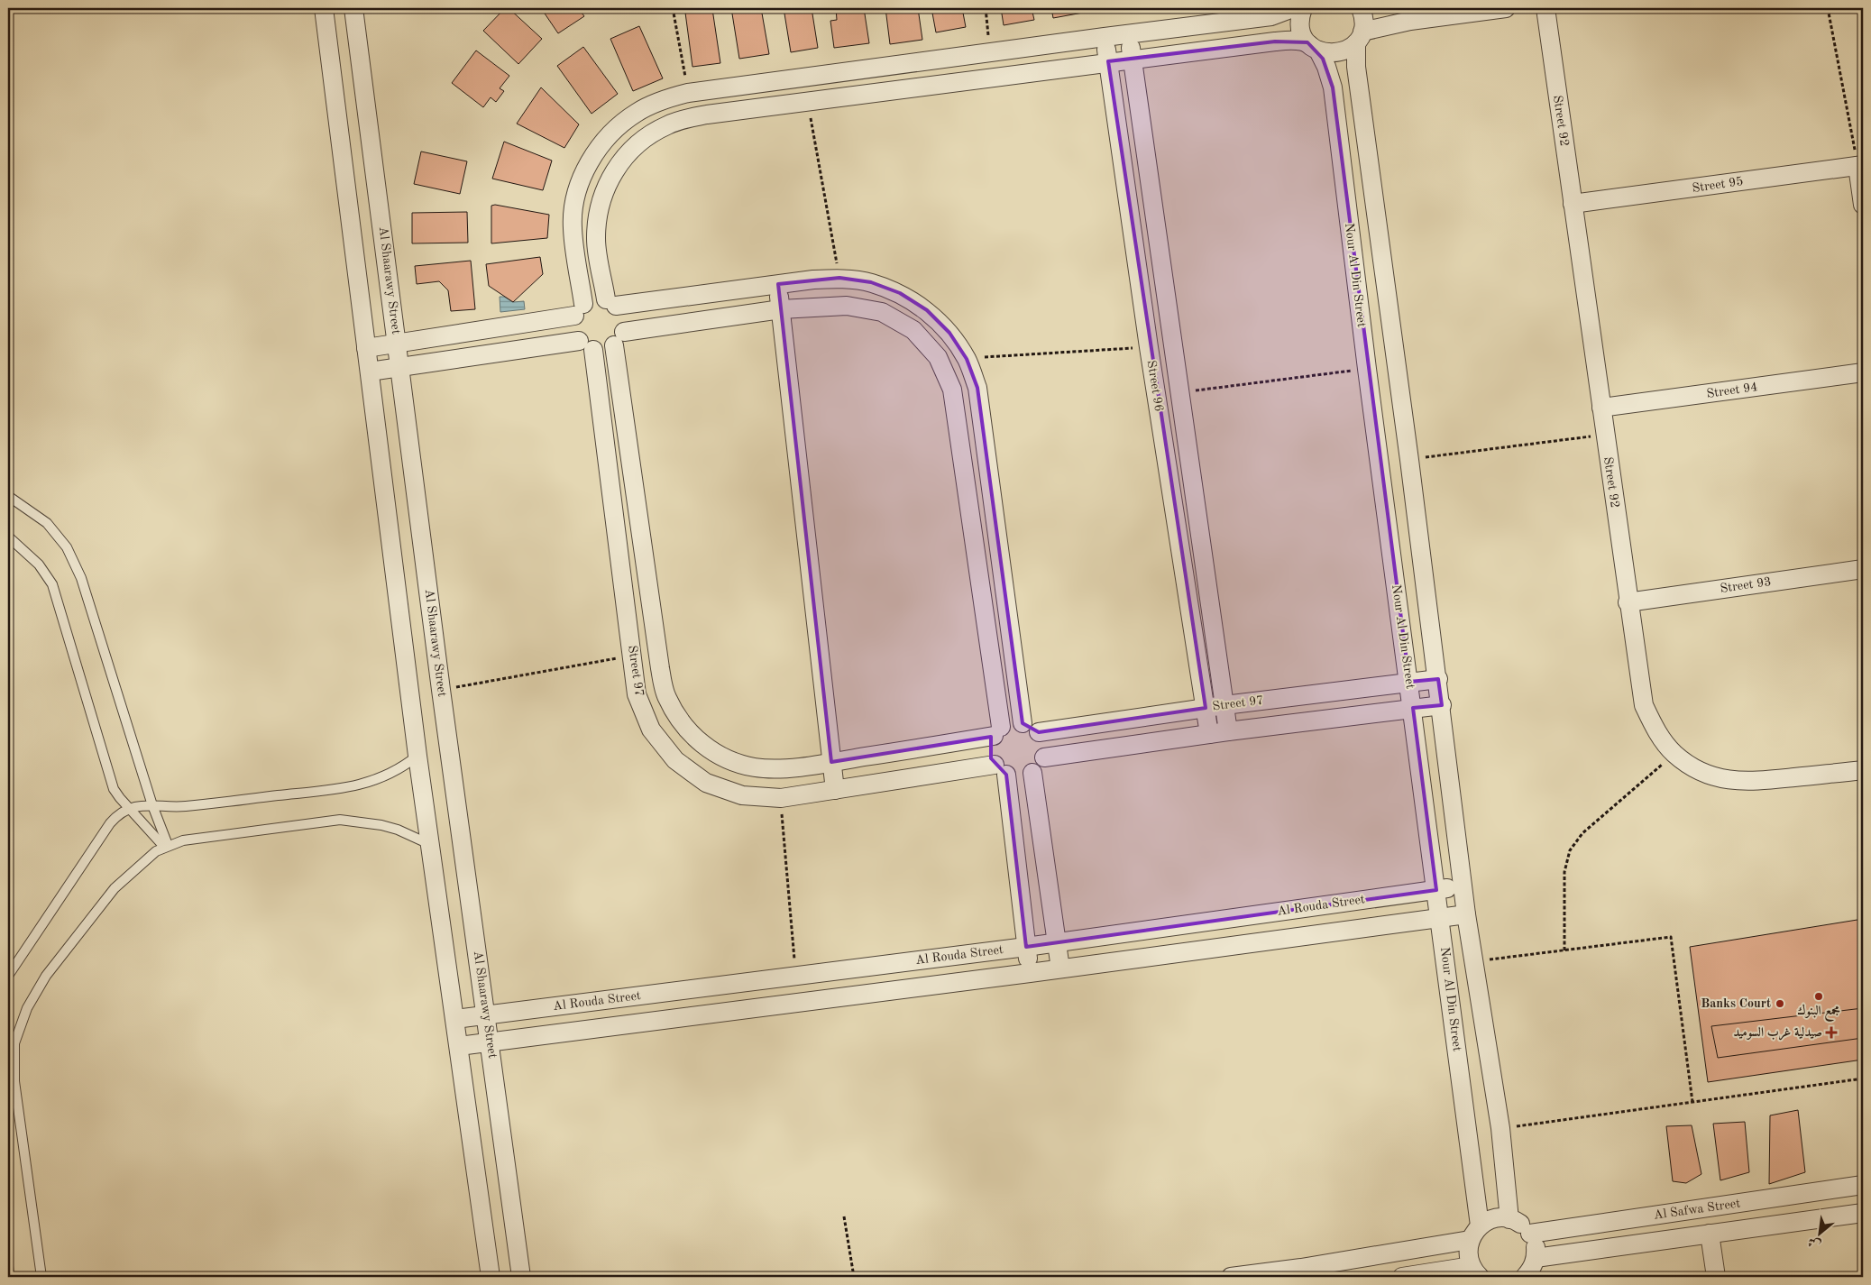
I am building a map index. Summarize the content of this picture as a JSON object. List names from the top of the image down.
{
  "streets": {
    "street": [
      "Street 92",
      "Street 95",
      "Nour Al Din Street",
      "Al Shaarawy Street",
      "Street 96",
      "Street 94",
      "Street 93",
      "Street 97",
      "Al Rouda Street",
      "Al Safwa Street"
    ]
  },
  "crossings": [
    ["Street 92", "Street 95"],
    ["Street 92", "Street 94"],
    ["Street 92", "Street 93"],
    ["Nour Al Din Street", "Street 97"],
    ["Nour Al Din Street", "Al Rouda Street"],
    ["Al Shaarawy Street", "Al Rouda Street"],
    ["Street 96", "Street 97"]
  ],
  "places": {
    "other": ["مجمع البنوك", "Banks Court"],
    "health": ["صيدلية غرب السوميد"]
  },
  "north": "bottom left"
}
